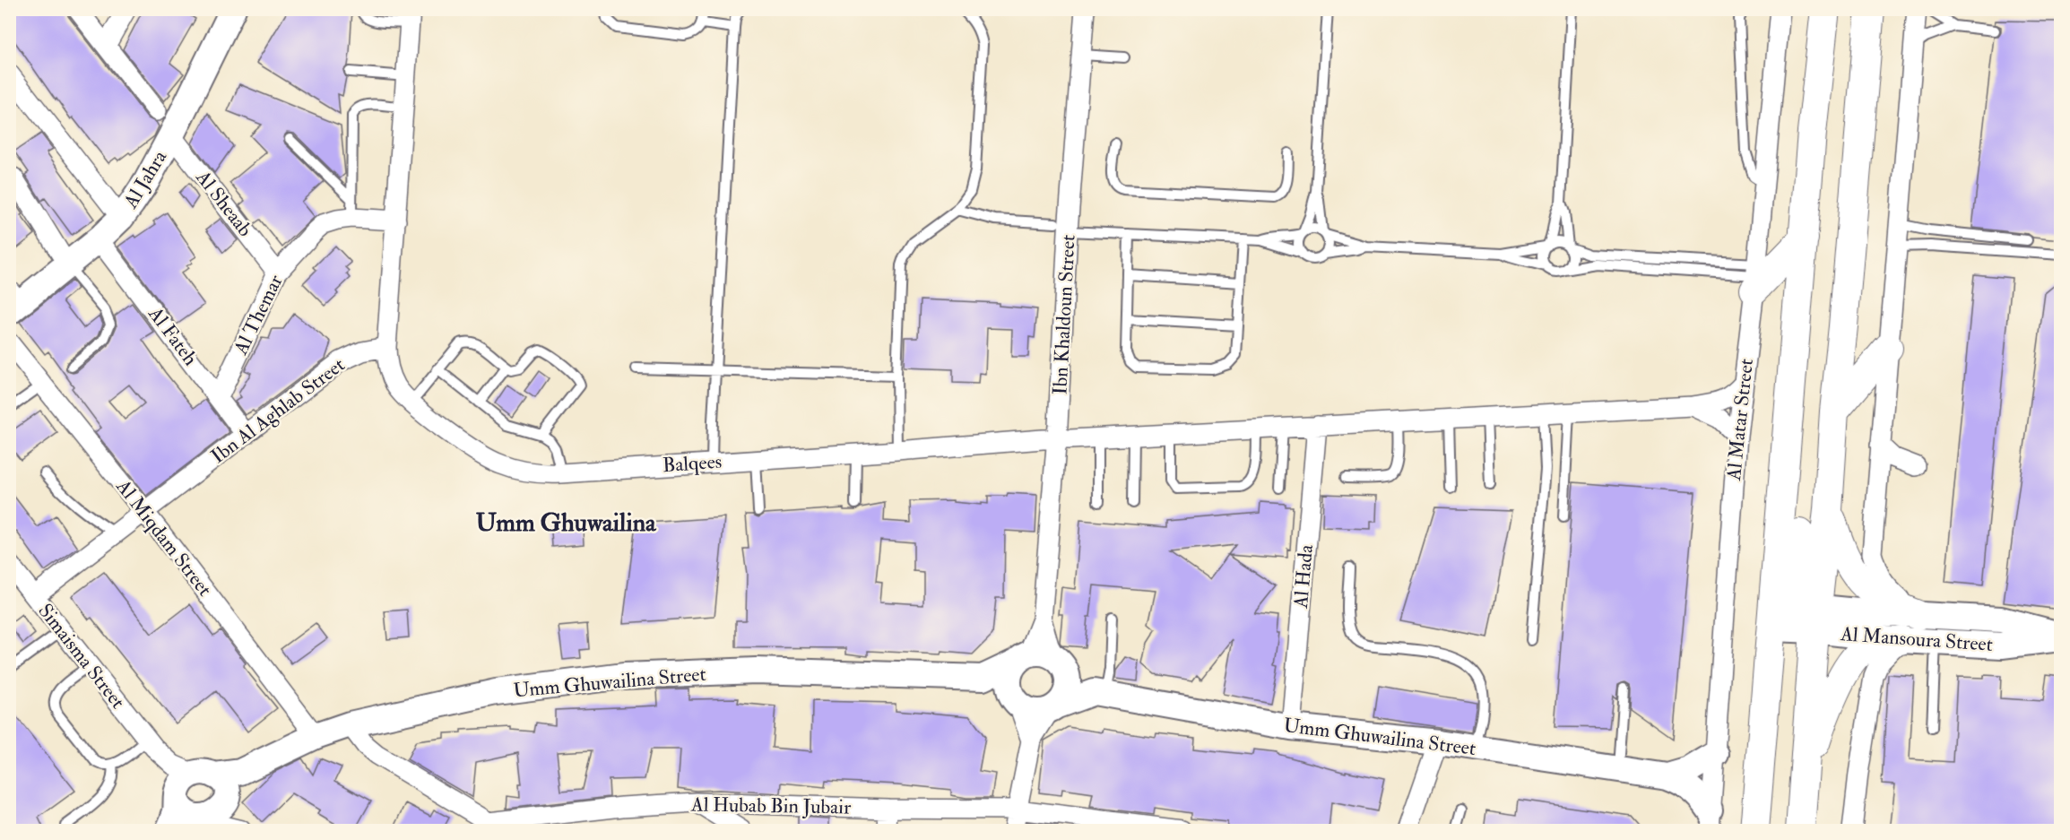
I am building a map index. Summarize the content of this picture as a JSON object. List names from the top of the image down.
{
  "streets": {
    "street": [
      "Al Jahra",
      "Al Sheaab",
      "Al Themar",
      "Ibn Khaldoun Street",
      "Al Fateh",
      "Ibn Al Aghlab Street",
      "Al Matar Street",
      "Balqees",
      "Al Miqdam Street",
      "Al Hada",
      "Al Mansoura Street",
      "Simaisma Street",
      "Umm Ghuwailina Street",
      "Al Hubab Bin Jubair"
    ]
  },
  "crossings": [
    ["Al Jahra", "Al Sheaab"],
    ["Al Jahra", "Al Fateh"],
    ["Al Sheaab", "Al Themar"],
    ["Al Themar", "Al Fateh"],
    ["Ibn Khaldoun Street", "Balqees"],
    ["Ibn Khaldoun Street", "Umm Ghuwailina Street"],
    ["Al Fateh", "Ibn Al Aghlab Street"],
    ["Ibn Al Aghlab Street", "Balqees"],
    ["Ibn Al Aghlab Street", "Al Miqdam Street"],
    ["Ibn Al Aghlab Street", "Simaisma Street"],
    ["Al Matar Street", "Balqees"],
    ["Al Matar Street", "Umm Ghuwailina Street"],
    ["Balqees", "Al Hada"],
    ["Al Miqdam Street", "Umm Ghuwailina Street"],
    ["Al Hada", "Umm Ghuwailina Street"],
    ["Simaisma Street", "Umm Ghuwailina Street"]
  ],
  "districts": ["Umm Ghuwailina"]
}
